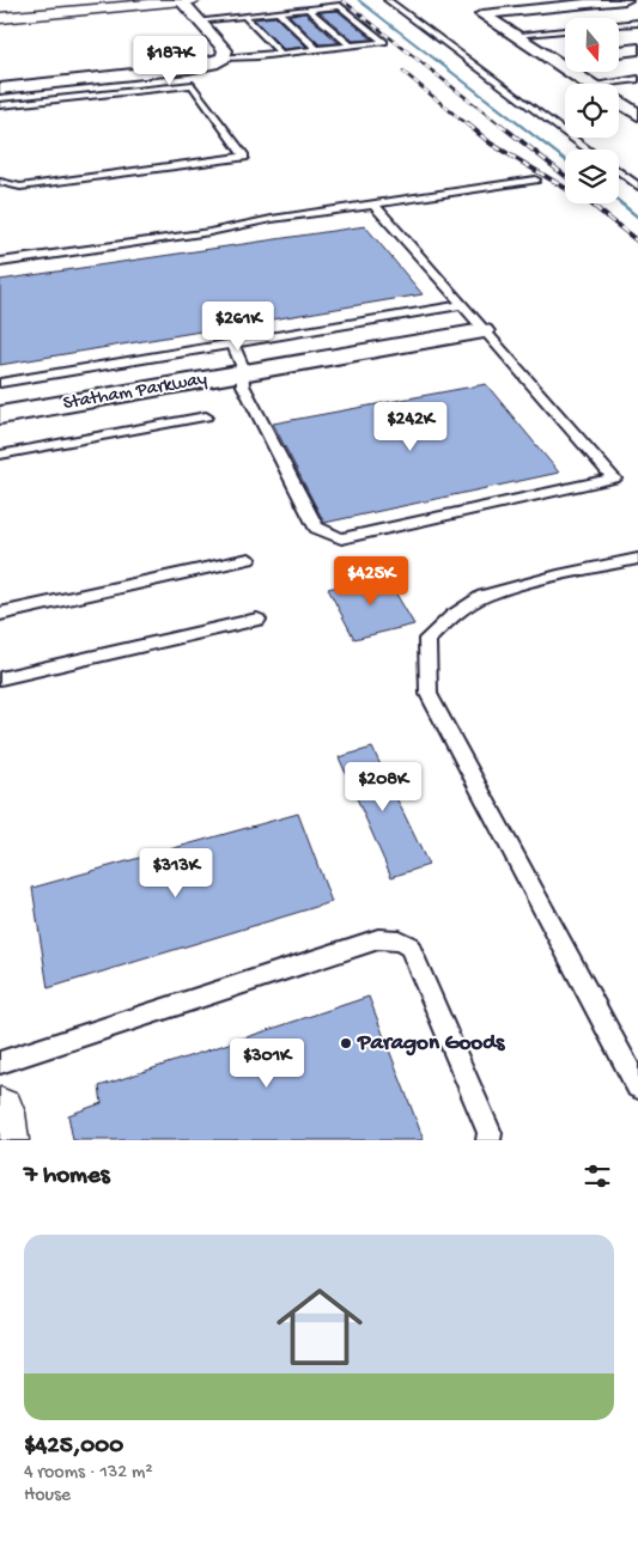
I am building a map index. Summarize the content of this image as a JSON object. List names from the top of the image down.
{
  "streets": {
    "street": ["Statham Parkway"]
  },
  "places": ["Paragon Goods"],
  "north": "bottom",
  "page": {
    "price": [
      "$187K",
      "$261K",
      "$242K",
      "$425K",
      "$208K",
      "$313K",
      "$301K"
    ],
    "heading": "7 homes",
    "list": [
      {
        "name": "$425,000",
        "note": "4 rooms · 132 m² · House"
      }
    ]
  }
}
